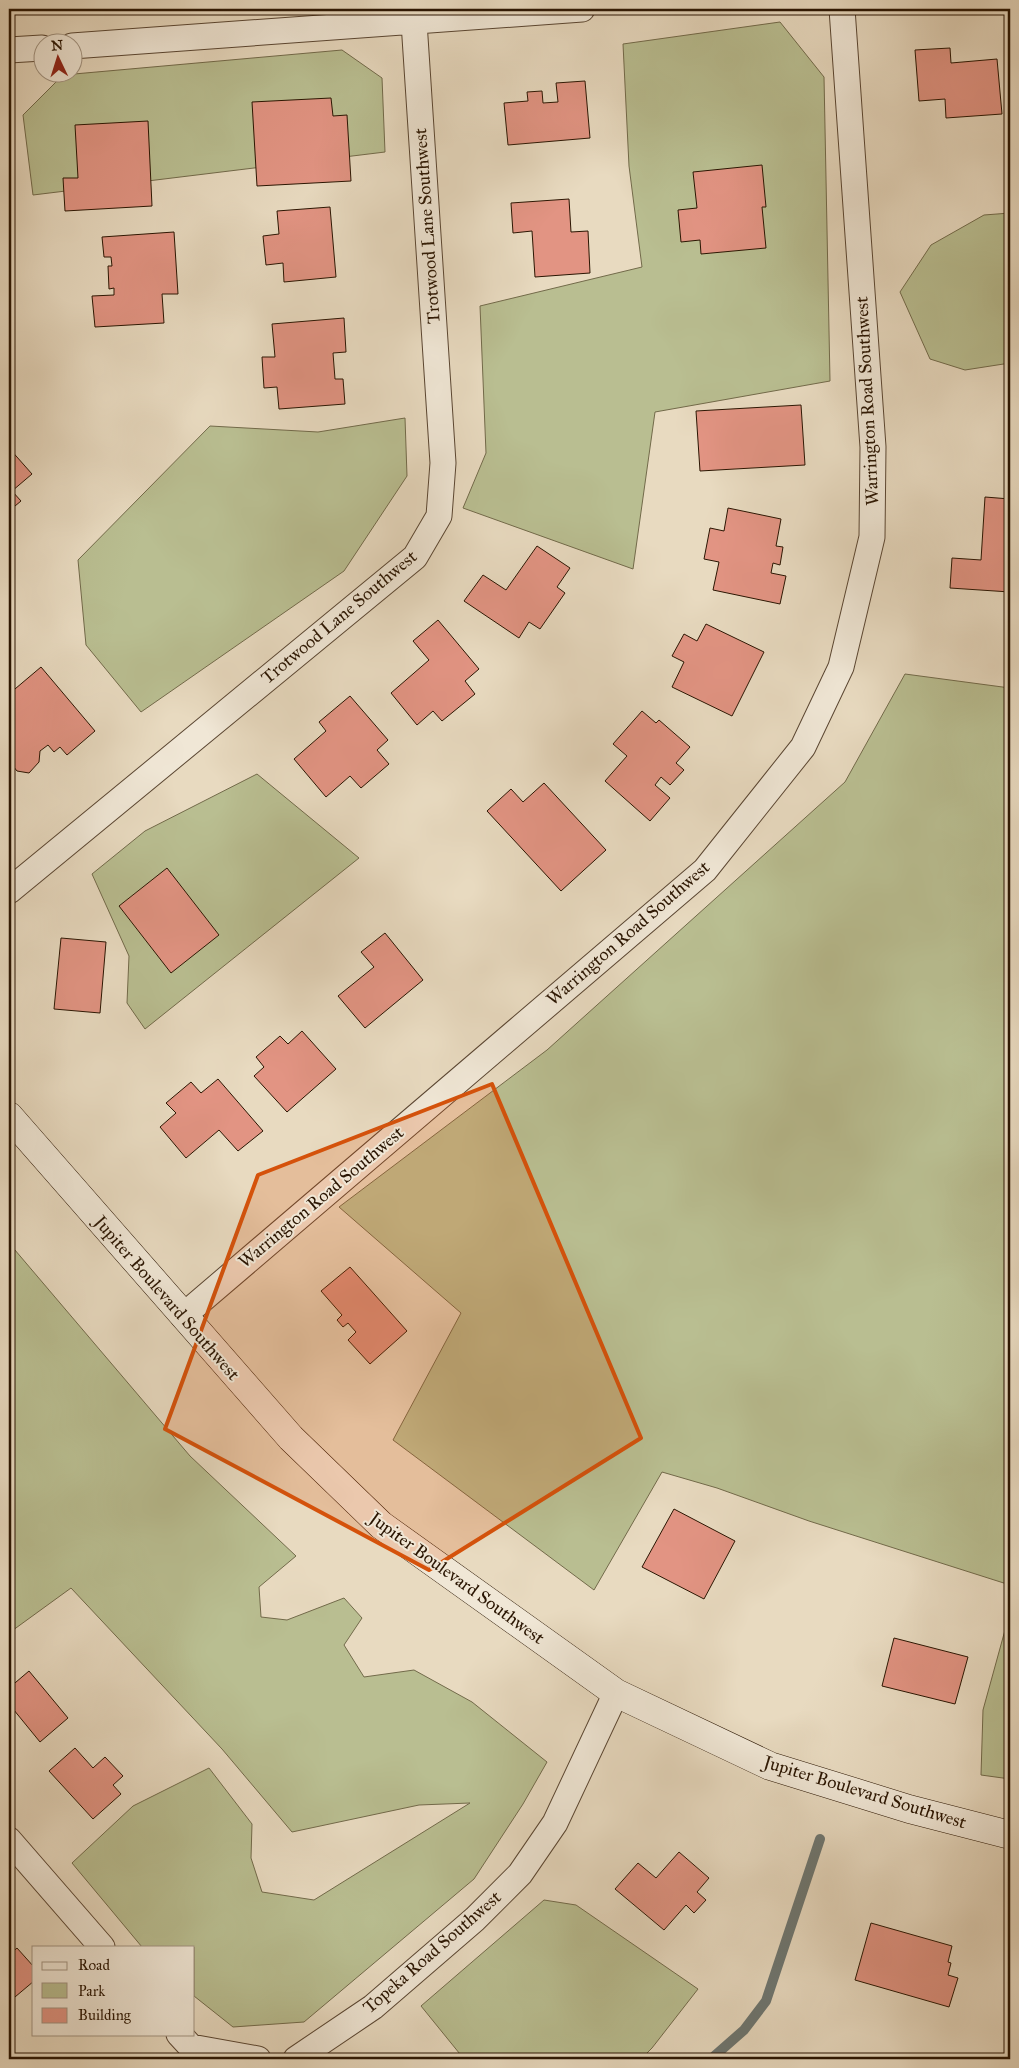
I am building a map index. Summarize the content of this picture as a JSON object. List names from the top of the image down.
{
  "streets": {
    "street": [
      "Trotwood Lane Southwest",
      "Warrington Road Southwest",
      "Jupiter Boulevard Southwest",
      "Topeka Road Southwest"
    ]
  },
  "crossings": [
    ["Warrington Road Southwest", "Jupiter Boulevard Southwest"],
    ["Jupiter Boulevard Southwest", "Topeka Road Southwest"]
  ],
  "legend": ["Road", "Park", "Building"],
  "north": "top"
}
